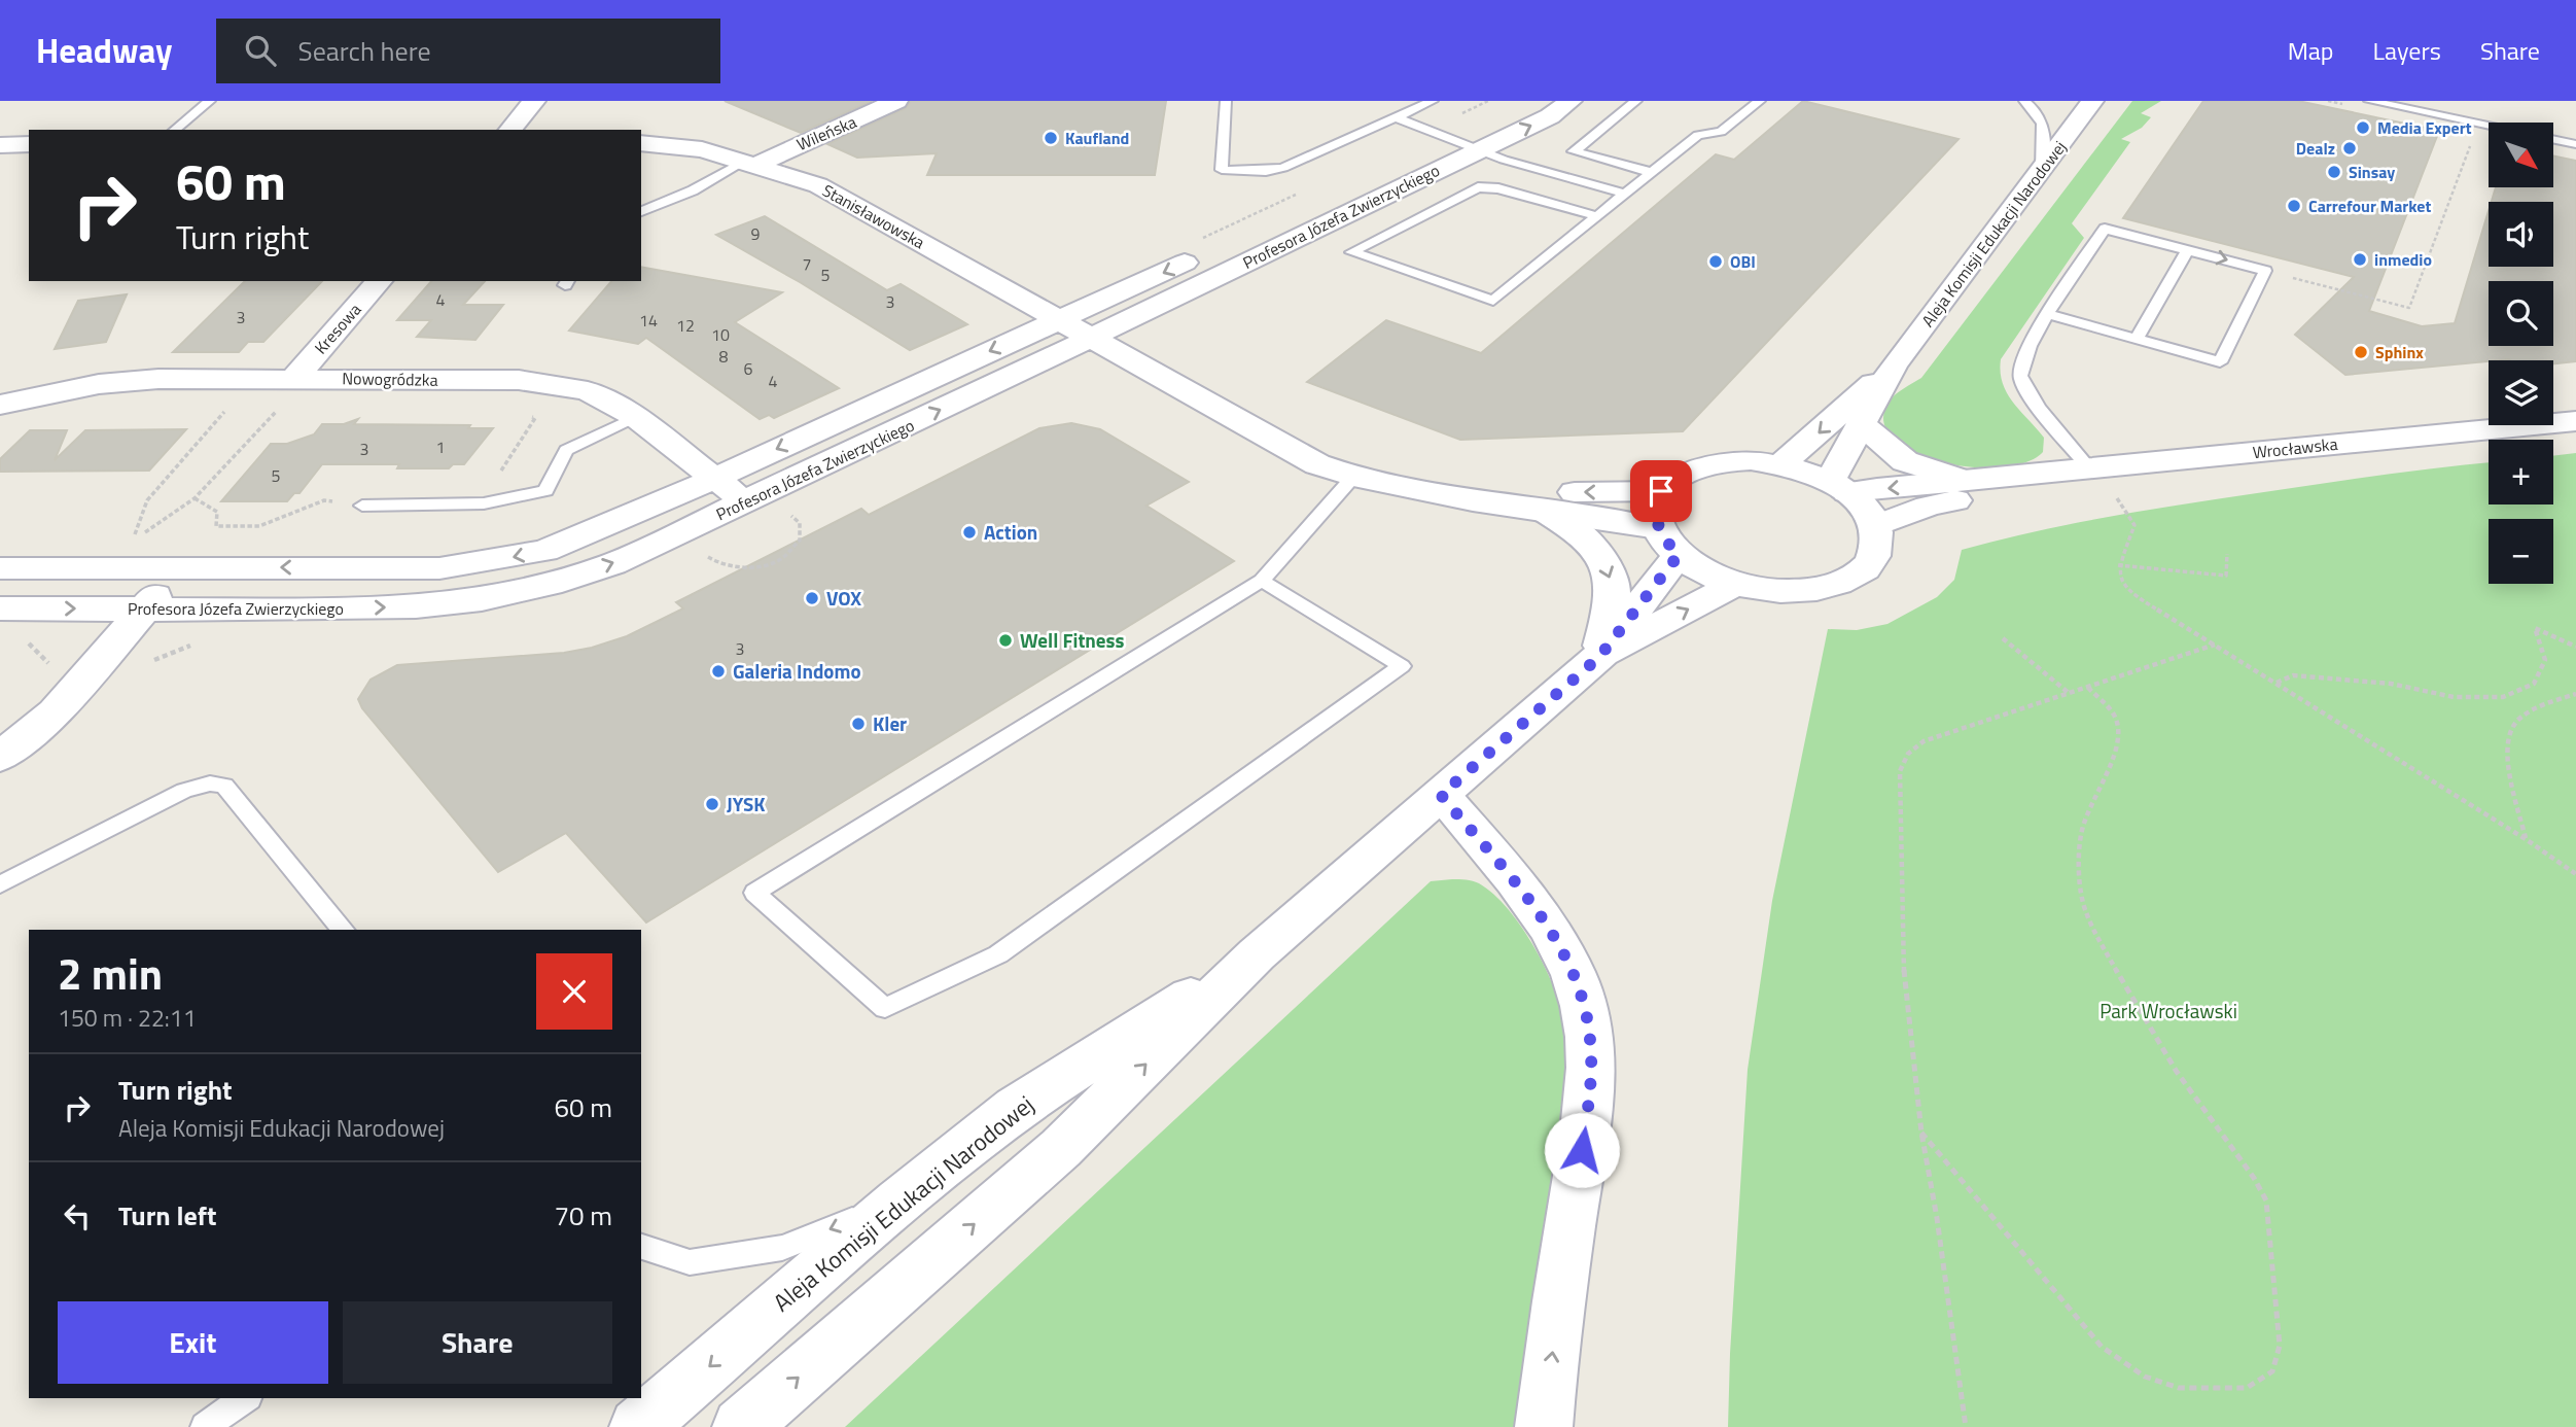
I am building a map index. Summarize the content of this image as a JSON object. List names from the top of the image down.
{
  "streets": {
    "street": [
      "Wileńska",
      "Stanisławowska",
      "Profesora Józefa Zwierzyckiego",
      "Aleja Komisji Edukacji Narodowej",
      "Kresowa",
      "Nowogródzka",
      "Wrocławska"
    ]
  },
  "crossings": [
    ["Wileńska", "Stanisławowska"],
    ["Stanisławowska", "Profesora Józefa Zwierzyckiego"],
    ["Profesora Józefa Zwierzyckiego", "Nowogródzka"],
    ["Aleja Komisji Edukacji Narodowej", "Wrocławska"],
    ["Kresowa", "Nowogródzka"]
  ],
  "parks": ["Park Wrocławski"],
  "places": [
    "Media Expert",
    "Kaufland",
    "Dealz",
    "Sinsay",
    "Carrefour Market",
    "inmedio",
    "OBI",
    "Sphinx",
    "Action",
    "VOX",
    "Well Fitness",
    "Galeria Indomo",
    "Kler",
    "JYSK"
  ],
  "house_numbers": [
    "9",
    "7",
    "5",
    "4",
    "3",
    "3",
    "14",
    "12",
    "10",
    "8",
    "6",
    "4",
    "1",
    "3",
    "5",
    "3"
  ],
  "north": "bottom right",
  "page": {
    "header": "Headway",
    "search": "Search here",
    "nav": ["Map", "Layers", "Share"],
    "map_buttons": ["+", "−"],
    "turn": ["60 m", "Turn right"],
    "heading": ["2 min", "150 m · 22:11"],
    "list": [
      {
        "name": "Turn right",
        "note": "Aleja Komisji Edukacji Narodowej",
        "value": "60 m"
      },
      {
        "name": "Turn left",
        "value": "70 m"
      }
    ],
    "buttons": ["Exit", "Share"]
  }
}
